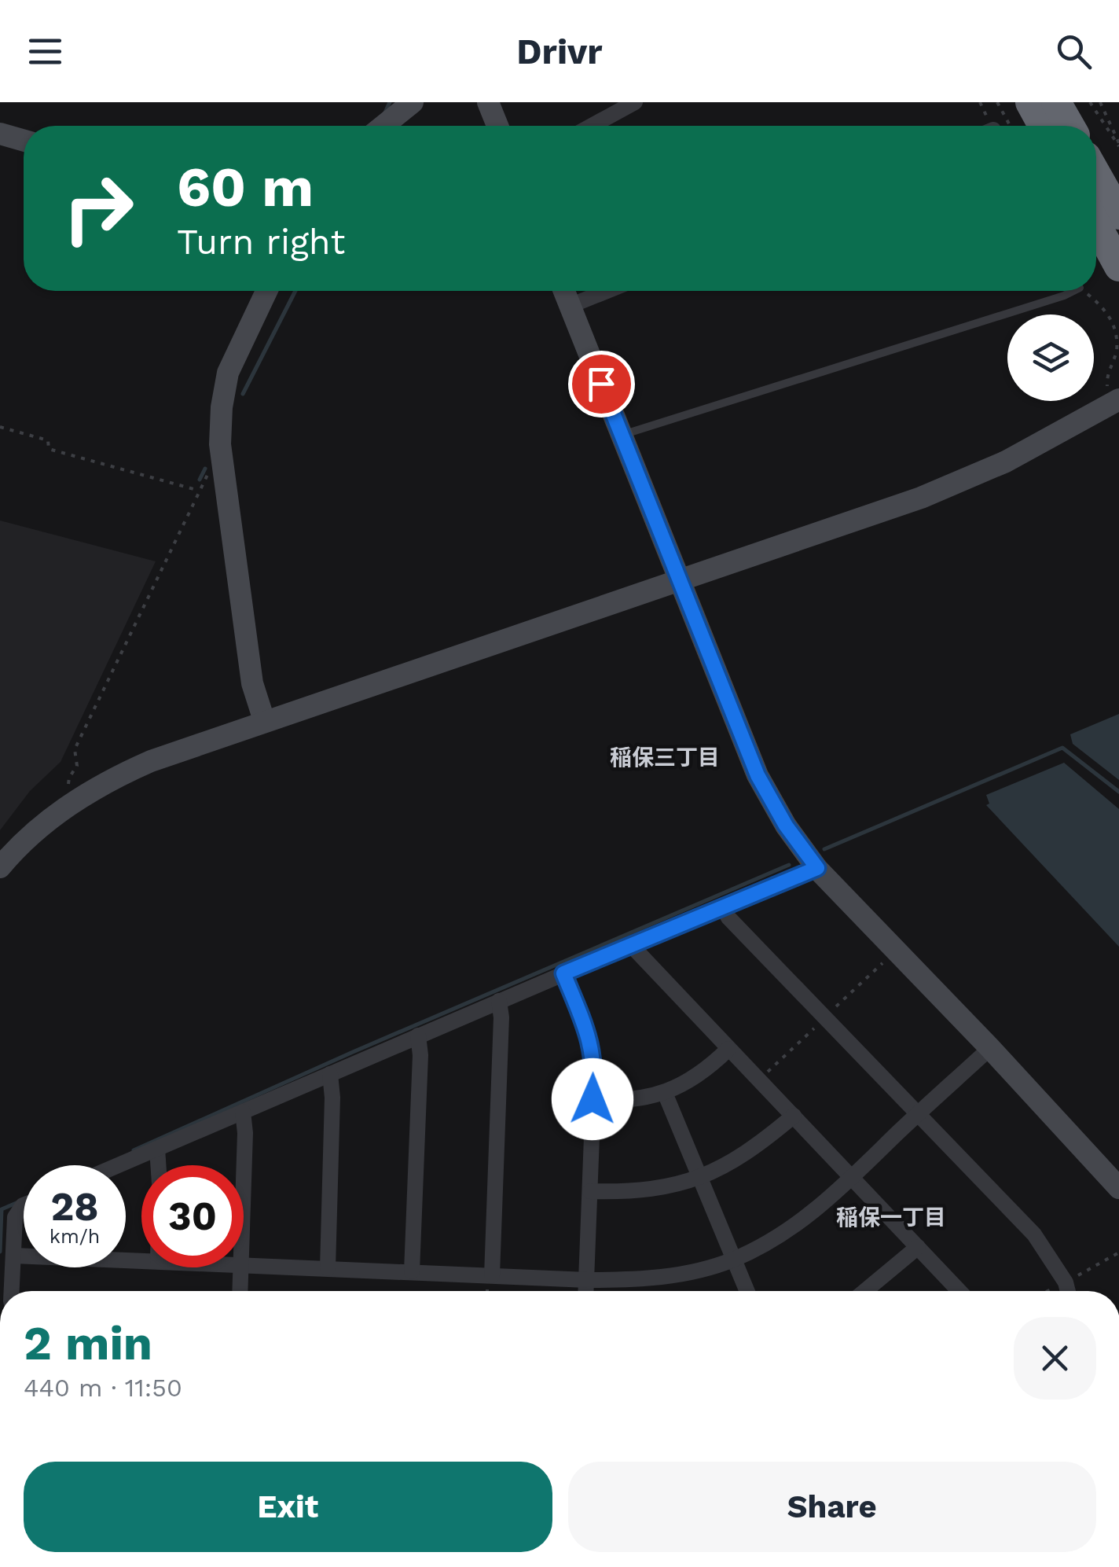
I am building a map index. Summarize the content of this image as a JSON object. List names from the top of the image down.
{
  "districts": ["稲保三丁目", "稲保一丁目"],
  "page": {
    "header": "Drivr",
    "turn": ["60 m", "Turn right"],
    "speed": "28 km/h",
    "limit": "30",
    "heading": ["2 min", "440 m · 11:50"],
    "buttons": ["Exit", "Share"]
  }
}
